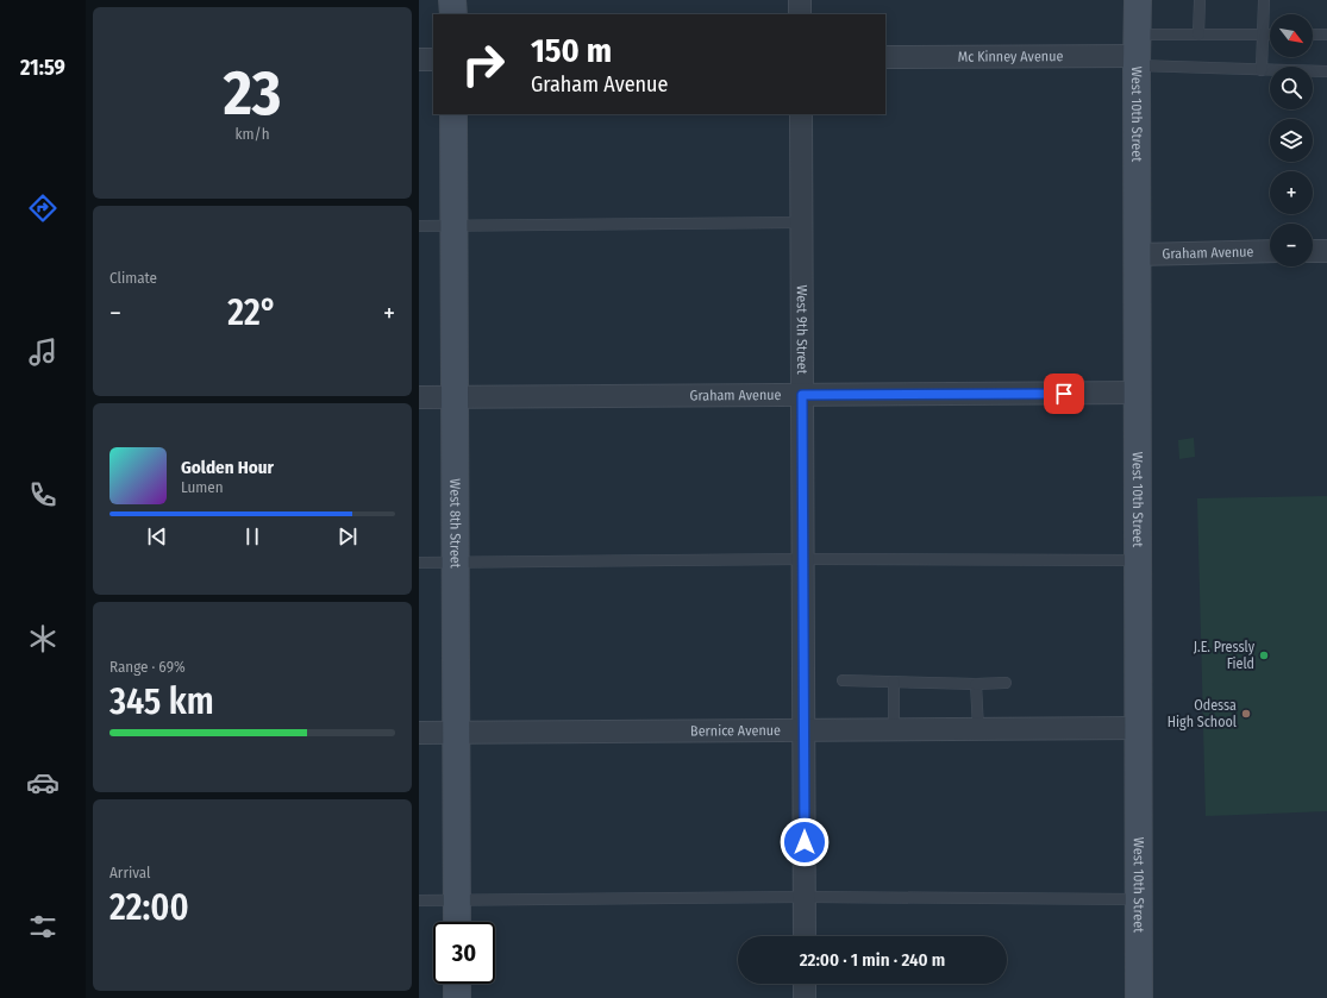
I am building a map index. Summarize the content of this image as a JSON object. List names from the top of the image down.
{
  "streets": {
    "street": [
      "Mc Kinney Avenue",
      "West 10th Street",
      "Graham Avenue",
      "West 9th Street",
      "West 8th Street",
      "Bernice Avenue"
    ]
  },
  "crossings": [
    ["Mc Kinney Avenue", "West 10th Street"],
    ["West 10th Street", "Graham Avenue"],
    ["West 10th Street", "Bernice Avenue"],
    ["Graham Avenue", "West 9th Street"],
    ["Graham Avenue", "West 8th Street"],
    ["West 9th Street", "Bernice Avenue"],
    ["West 8th Street", "Bernice Avenue"]
  ],
  "places": ["J.E. Pressly Field", "Odessa High School"],
  "north": "bottom right",
  "page": {
    "tabs": "21:59",
    "tile": [
      ["23", "km/h"],
      "Climate",
      ["Range · 69%", "345 km"],
      ["Arrival", "22:00"]
    ],
    "map_buttons": ["+", "−"],
    "turn": ["150 m", "Graham Avenue"],
    "heat": ["−", "22°", "+"],
    "song": ["Golden Hour", "Lumen"],
    "limit": "30",
    "trip": "22:00 · 1 min · 240 m"
  }
}
